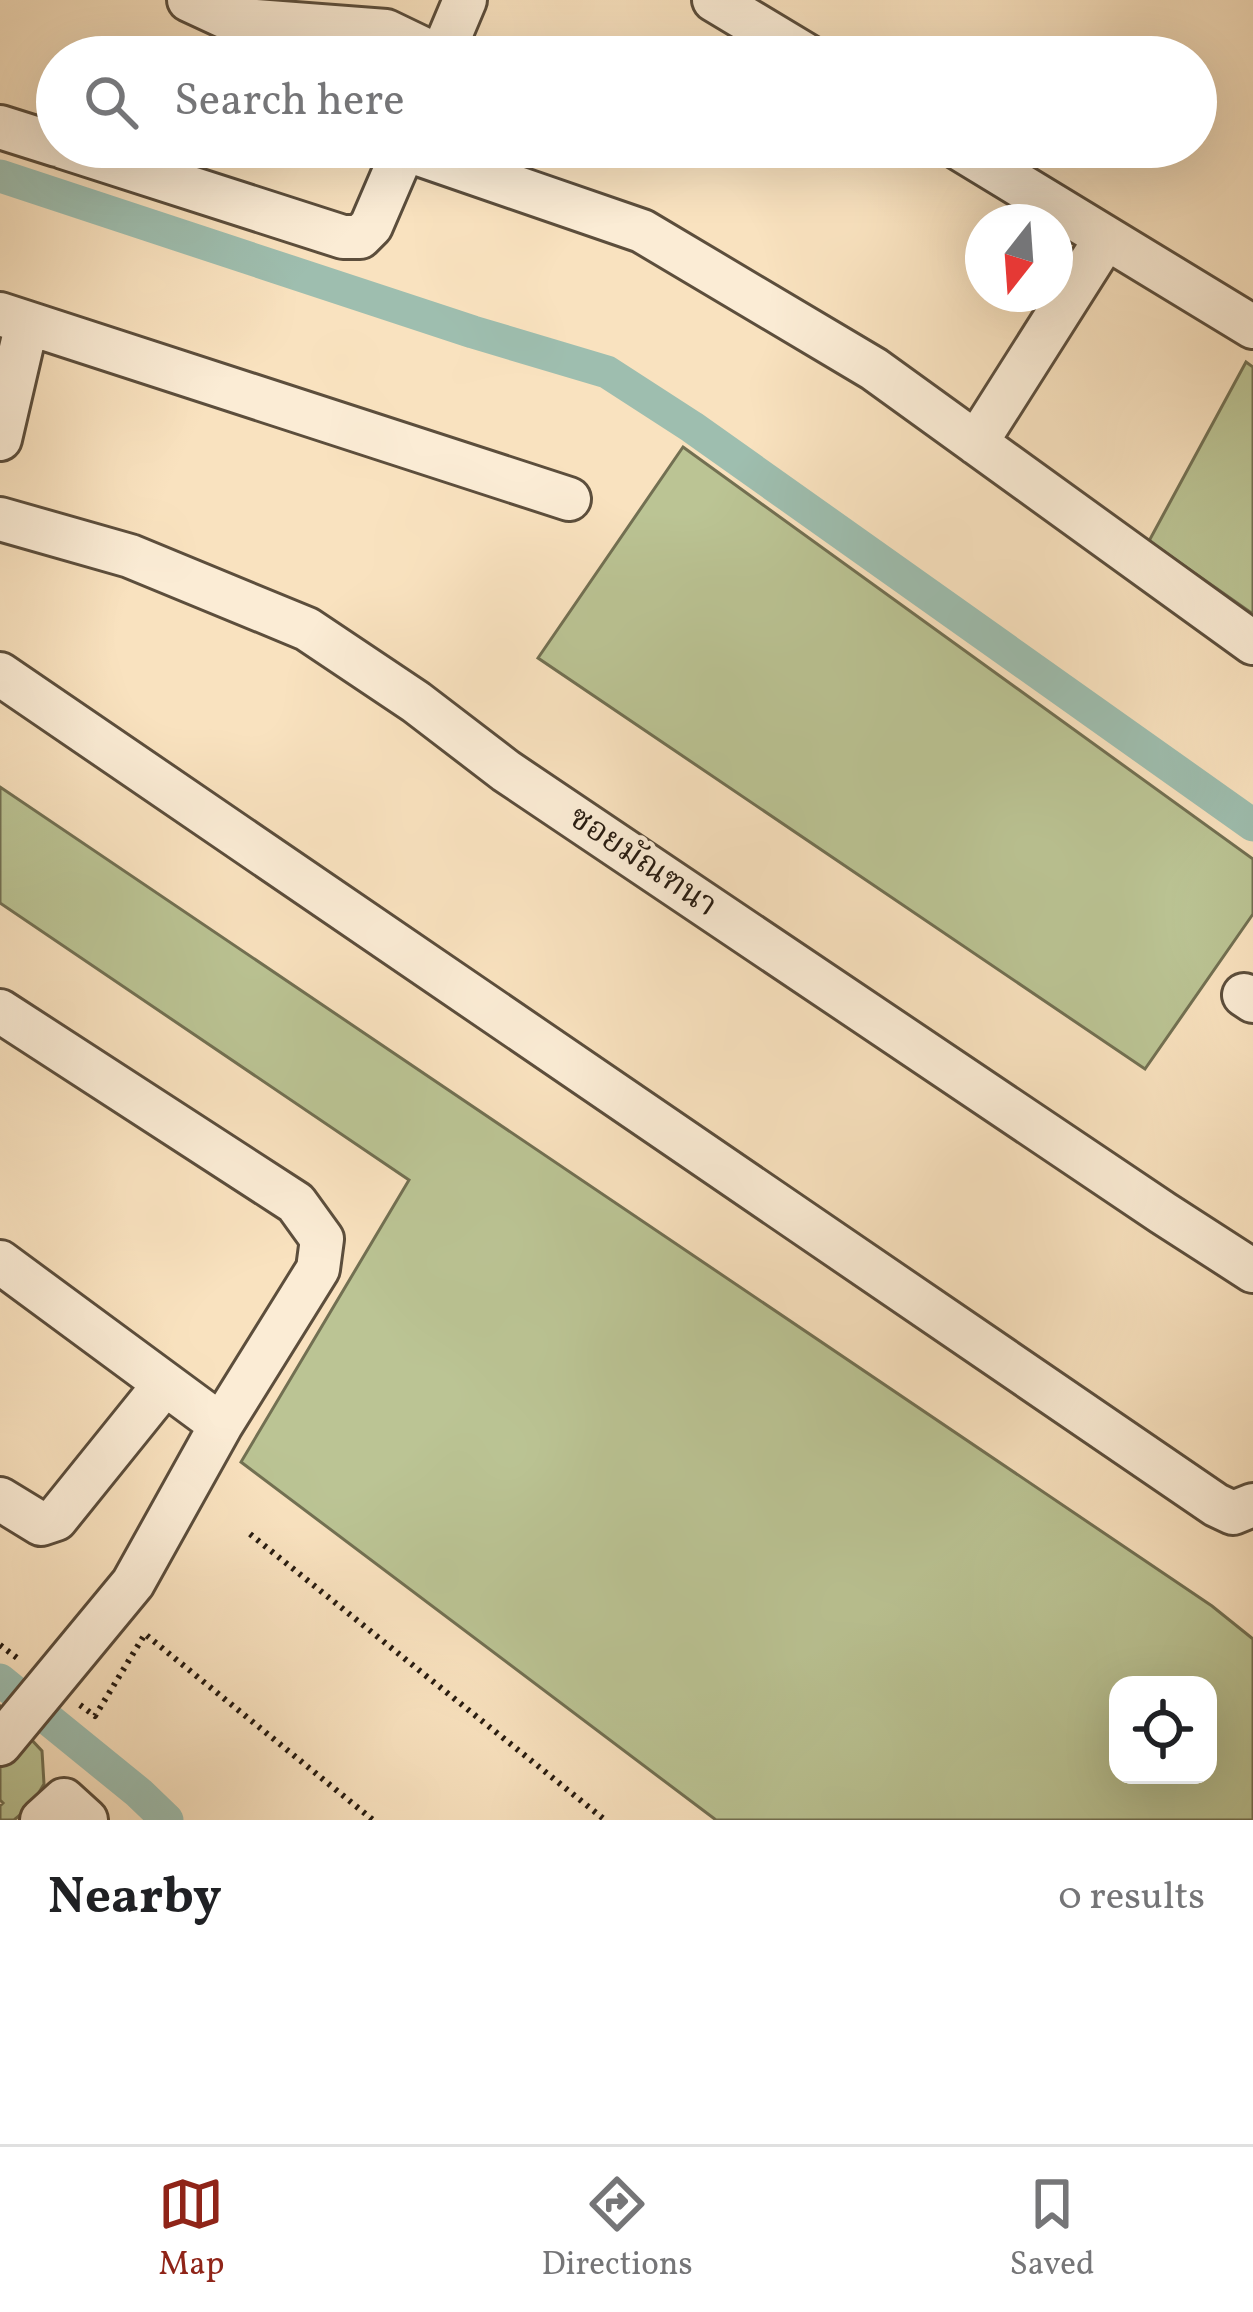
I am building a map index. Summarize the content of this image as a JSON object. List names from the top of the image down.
{
  "streets": {
    "street": ["ซอยมัณฑนา"]
  },
  "north": "bottom",
  "page": {
    "search": "Search here",
    "heading": ["Nearby", "0 results"],
    "nav": ["Map", "Directions", "Saved"]
  }
}
